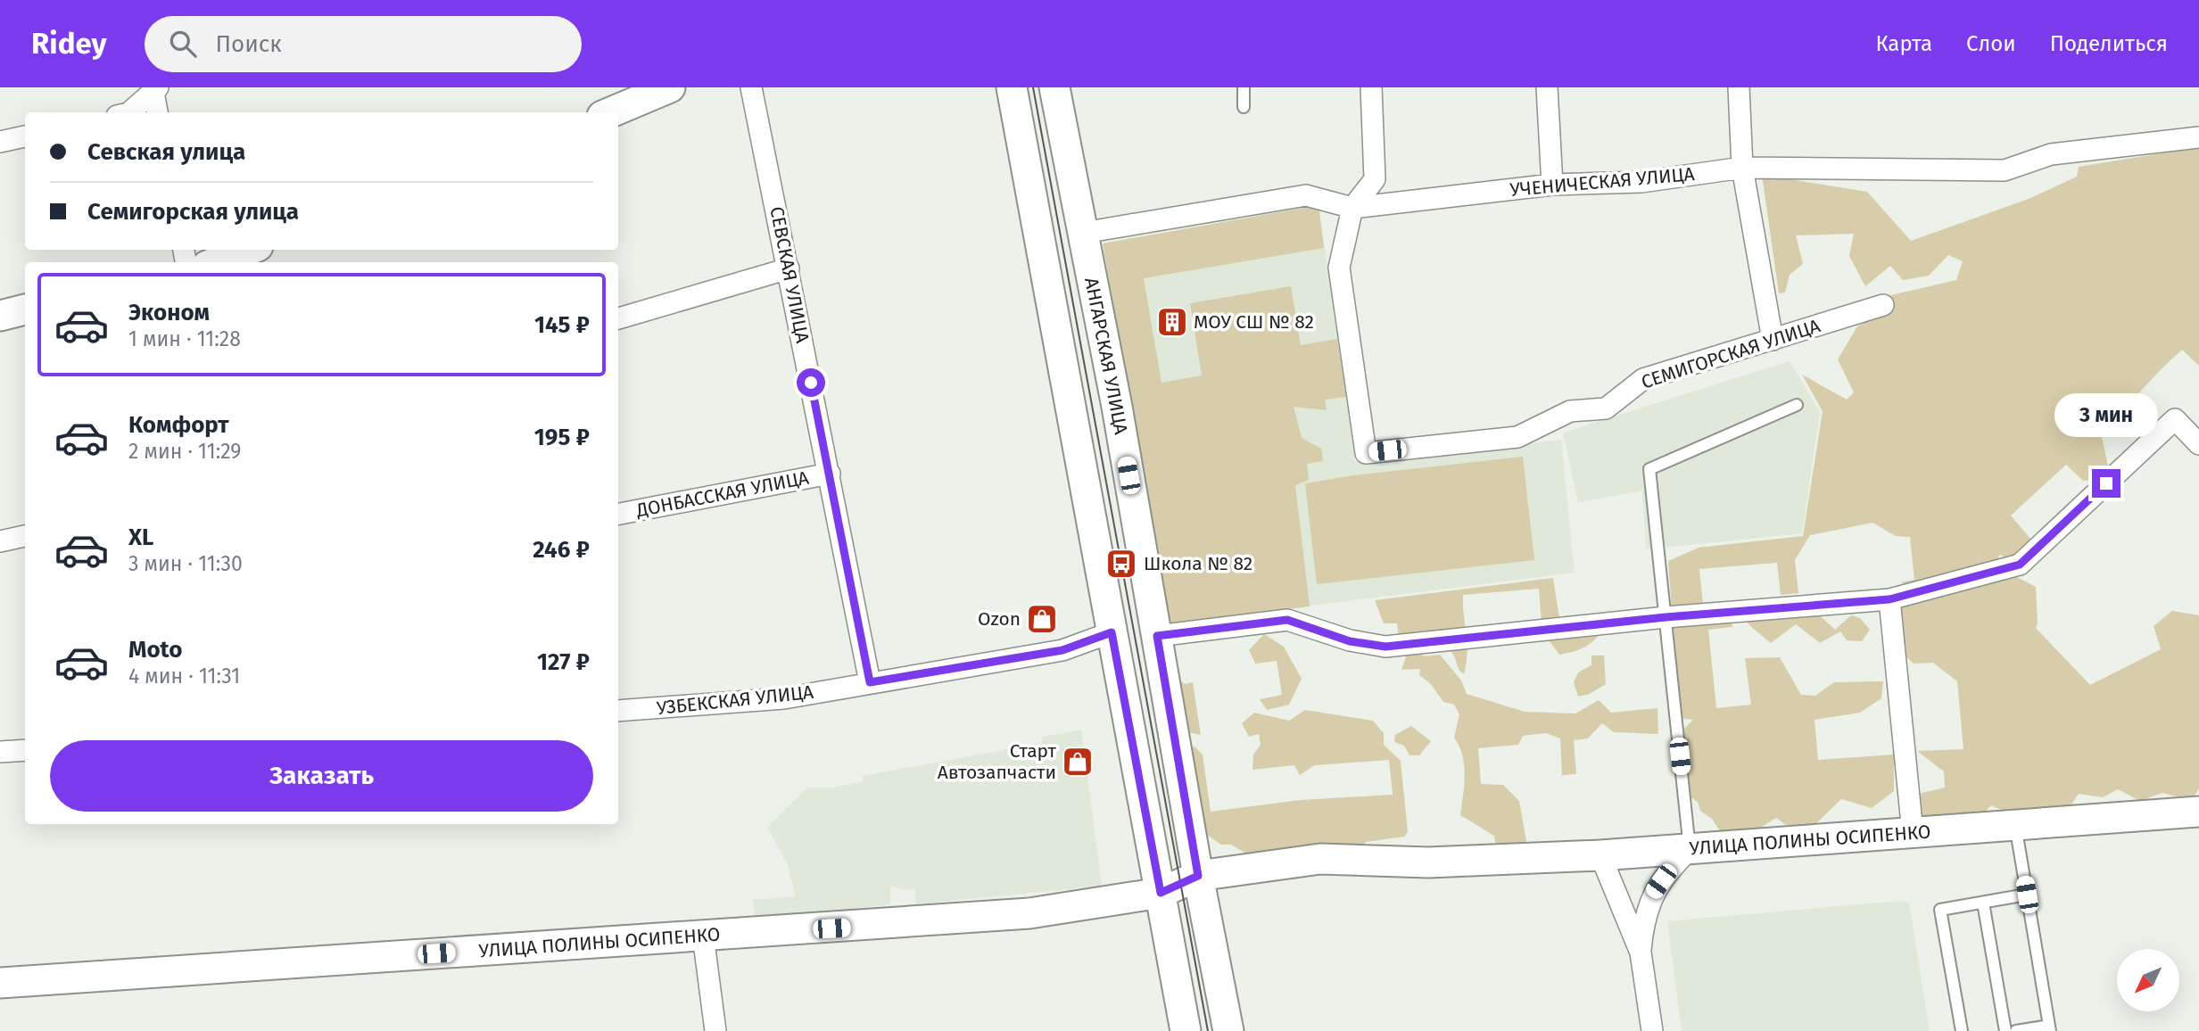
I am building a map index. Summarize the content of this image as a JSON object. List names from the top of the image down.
{
  "streets": {
    "main road": ["АНГАРСКАЯ УЛИЦА", "УЛИЦА ПОЛИНЫ ОСИПЕНКО"],
    "street": [
      "УЧЕНИЧЕСКАЯ УЛИЦА",
      "СЕВСКАЯ УЛИЦА",
      "СЕМИГОРСКАЯ УЛИЦА",
      "ДОНБАССКАЯ УЛИЦА",
      "УЗБЕКСКАЯ УЛИЦА"
    ]
  },
  "crossings": [
    ["УЧЕНИЧЕСКАЯ УЛИЦА", "СЕМИГОРСКАЯ УЛИЦА"],
    ["УЧЕНИЧЕСКАЯ УЛИЦА", "АНГАРСКАЯ УЛИЦА"],
    ["СЕВСКАЯ УЛИЦА", "ДОНБАССКАЯ УЛИЦА"],
    ["СЕВСКАЯ УЛИЦА", "УЗБЕКСКАЯ УЛИЦА"],
    ["АНГАРСКАЯ УЛИЦА", "УЛИЦА ПОЛИНЫ ОСИПЕНКО"]
  ],
  "places": {
    "building": ["МОУ СШ № 82"],
    "bus stop": ["Школа № 82"],
    "shop": ["Ozon", "Старт Автозапчасти"]
  },
  "north": "bottom left",
  "page": {
    "header": "Ridey",
    "search": "Поиск",
    "nav": ["Карта", "Слои", "Поделиться"],
    "banner": ["Севская улица", "Семигорская улица"],
    "list": [
      {
        "name": "Эконом",
        "note": "1 мин · 11:28",
        "value": "145 ₽"
      },
      {
        "name": "Комфорт",
        "note": "2 мин · 11:29",
        "value": "195 ₽"
      },
      {
        "name": "XL",
        "note": "3 мин · 11:30",
        "value": "246 ₽"
      },
      {
        "name": "Moto",
        "note": "4 мин · 11:31",
        "value": "127 ₽"
      }
    ],
    "bubble": "3 мин",
    "buttons": "Заказать"
  }
}
